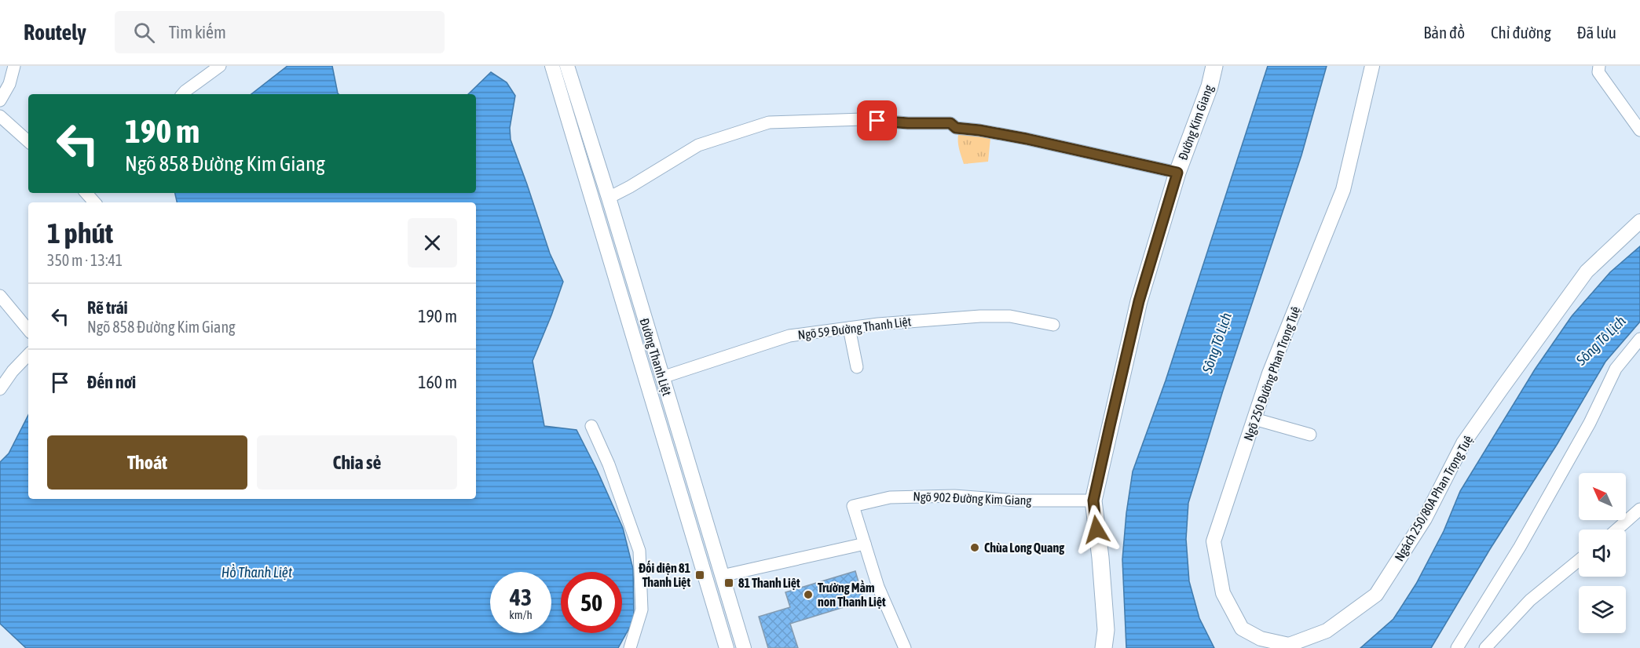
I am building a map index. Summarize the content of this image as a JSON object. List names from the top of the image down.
{
  "streets": {
    "main road": ["Đường Kim Giang"],
    "street": [
      "Ngõ 59 Đường Thanh Liệt",
      "Đường Thanh Liệt",
      "Ngõ 250 Đường Phan Trọng Tuệ",
      "Ngõ 902 Đường Kim Giang",
      "Ngách 250/80A Phan Trọng Tuệ"
    ]
  },
  "crossings": [
    ["Đường Kim Giang", "Ngõ 902 Đường Kim Giang"],
    ["Ngõ 59 Đường Thanh Liệt", "Đường Thanh Liệt"],
    ["Ngõ 250 Đường Phan Trọng Tuệ", "Ngách 250/80A Phan Trọng Tuệ"]
  ],
  "water": ["Sông Tô Lịch", "Hồ Thanh Liệt"],
  "places": {
    "other": ["Chùa Long Quang", "Trường Mầm non Thanh Liệt"],
    "transit": ["Đối diện 81 Thanh Liệt", "81 Thanh Liệt"]
  },
  "north": "top left",
  "page": {
    "header": "Routely",
    "search": "Tìm kiếm",
    "nav": ["Bản đồ", "Chỉ đường", "Đã lưu"],
    "turn": ["190 m", "Ngõ 858 Đường Kim Giang"],
    "heading": ["1 phút", "350 m · 13:41"],
    "list": [
      {
        "name": "Rẽ trái",
        "note": "Ngõ 858 Đường Kim Giang",
        "value": "190 m"
      },
      {
        "name": "Đến nơi",
        "value": "160 m"
      }
    ],
    "buttons": ["Thoát", "Chia sẻ"],
    "speed": "43 km/h",
    "limit": "50"
  }
}
